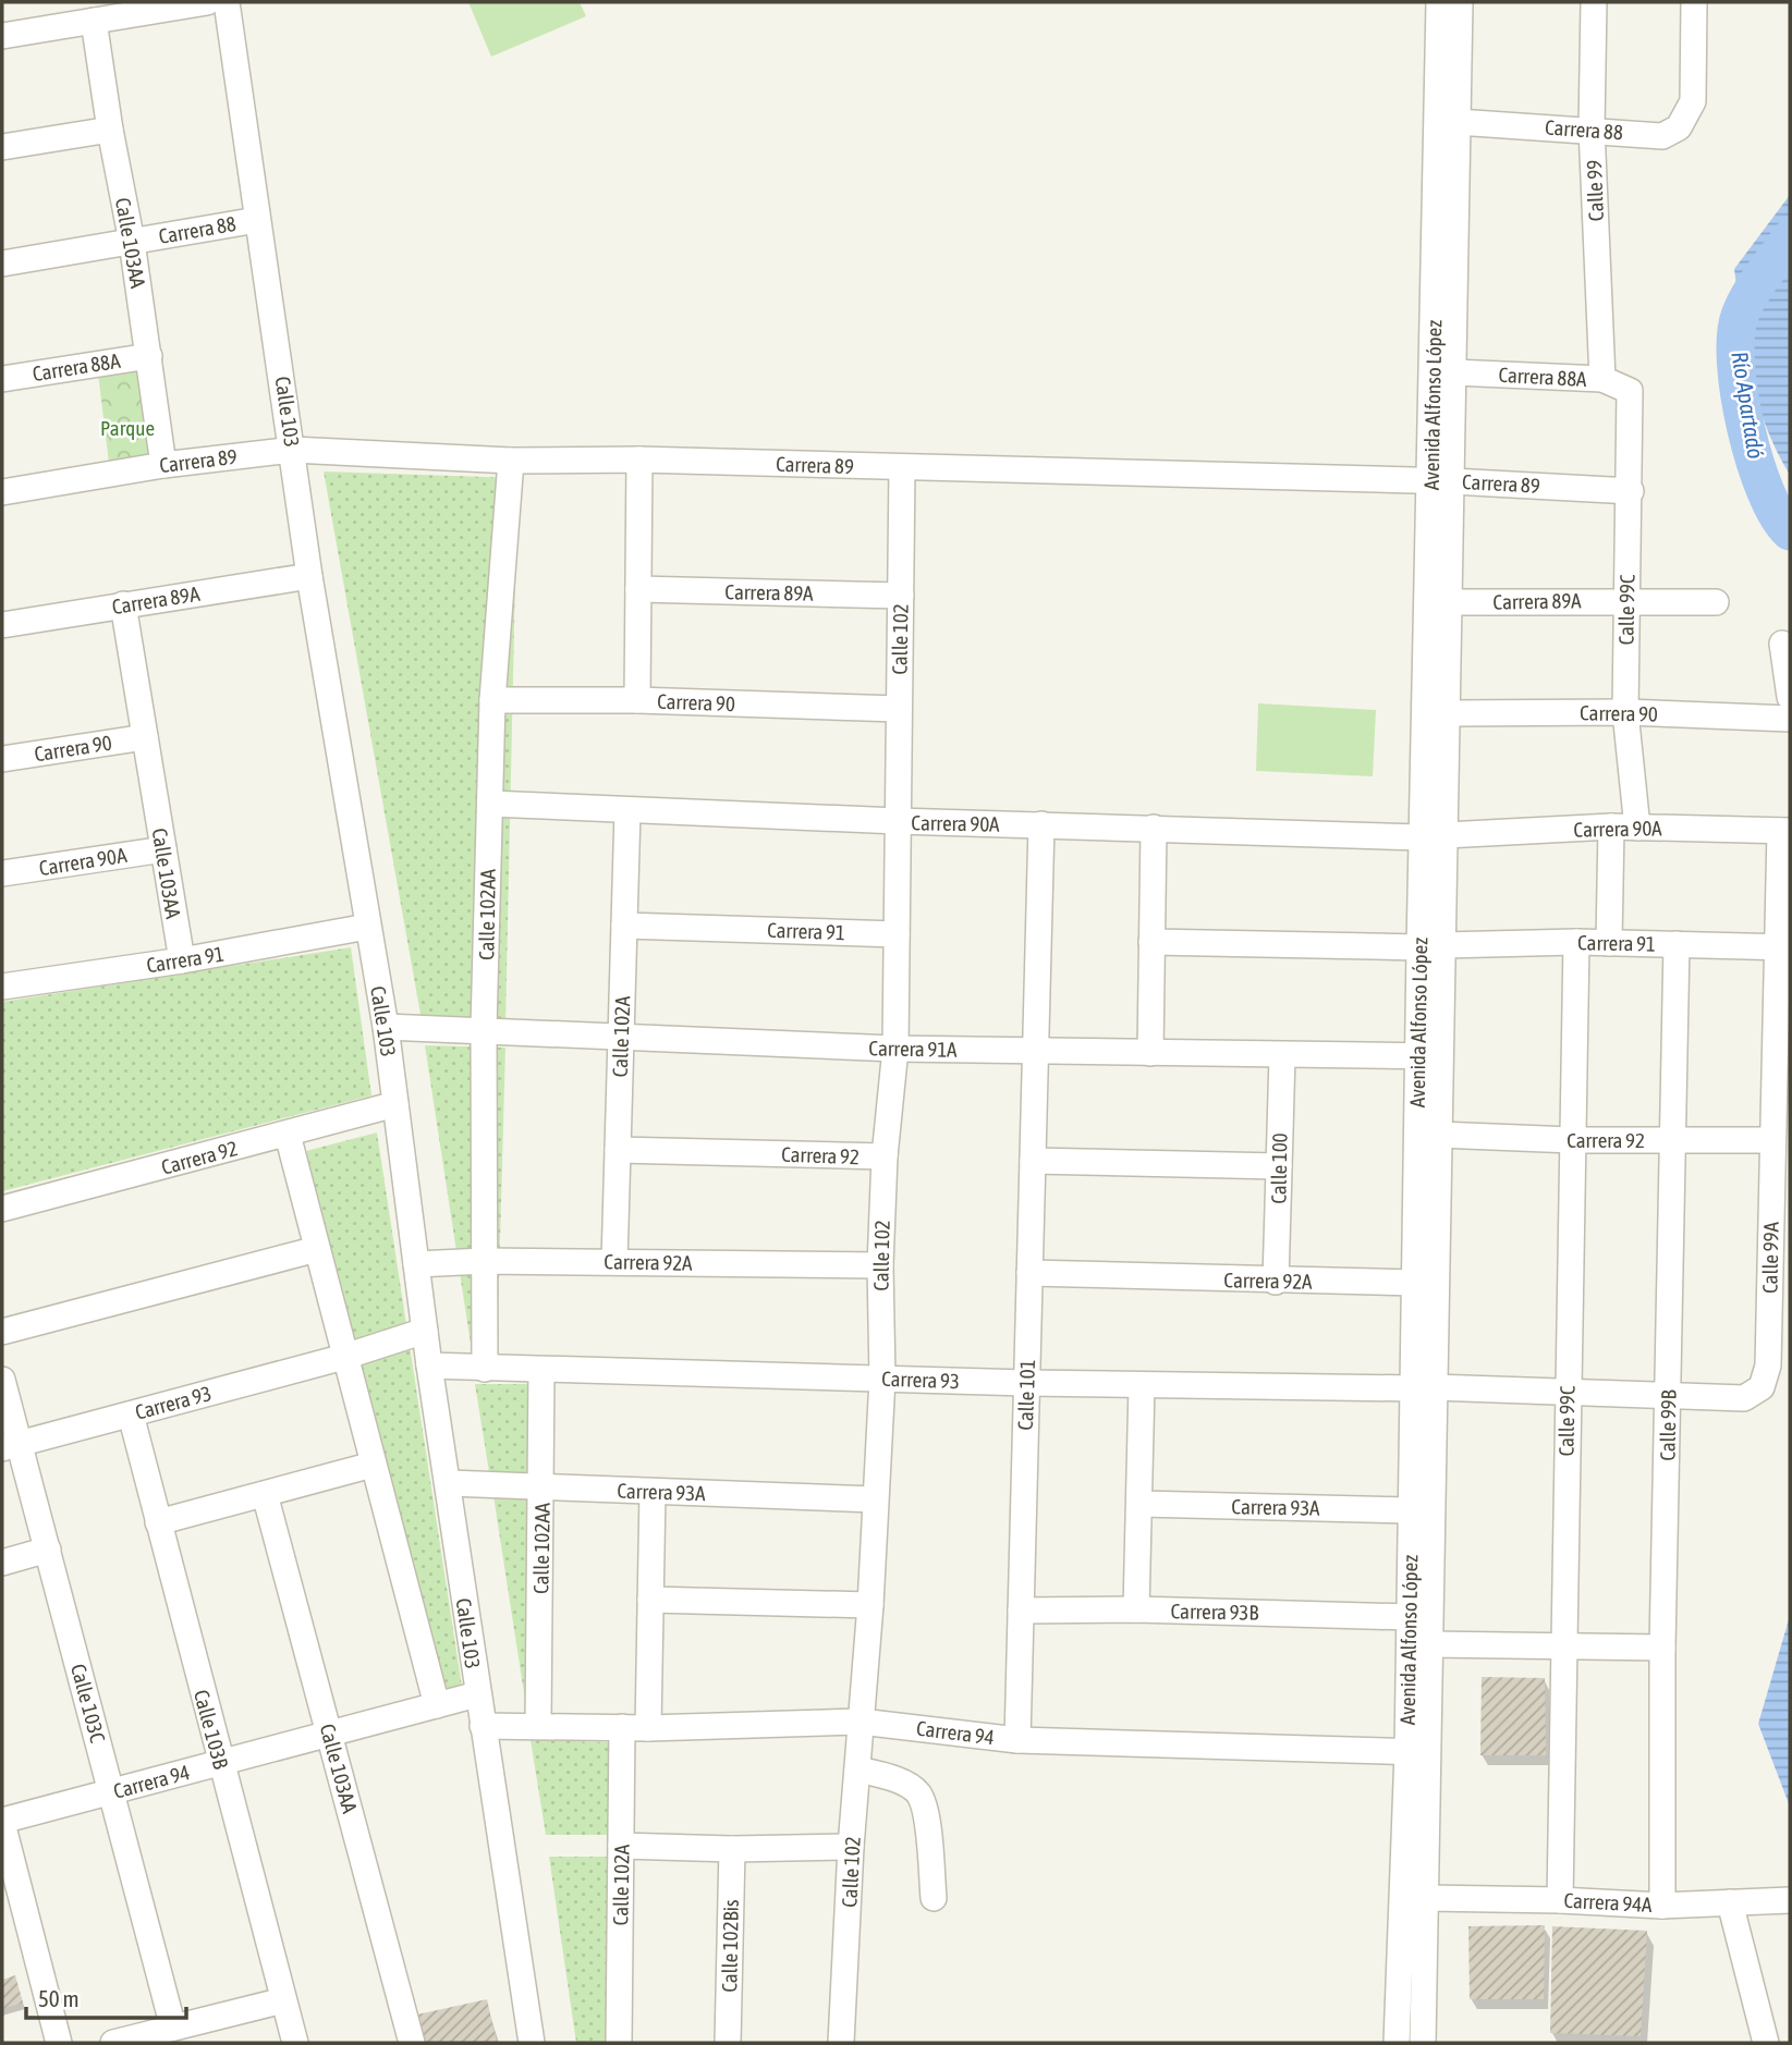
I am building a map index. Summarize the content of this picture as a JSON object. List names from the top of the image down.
{
  "streets": {
    "street": [
      "Carrera 88",
      "Calle 99",
      "Calle 103AA",
      "Carrera 88A",
      "Avenida Alfonso López",
      "Calle 103",
      "Carrera 89",
      "Carrera 89A",
      "Calle 99C",
      "Calle 102",
      "Carrera 90",
      "Carrera 90A",
      "Calle 102AA",
      "Carrera 91",
      "Calle 102A",
      "Carrera 91A",
      "Carrera 92",
      "Calle 100",
      "Calle 99A",
      "Carrera 92A",
      "Carrera 93",
      "Calle 101",
      "Calle 99B",
      "Carrera 93A",
      "Carrera 93B",
      "Calle 103C",
      "Calle 103B",
      "Carrera 94",
      "Carrera 94A",
      "Calle 102Bis"
    ]
  },
  "crossings": [
    ["Carrera 88", "Calle 99"],
    ["Carrera 88", "Calle 103AA"],
    ["Carrera 88", "Avenida Alfonso López"],
    ["Carrera 88", "Calle 103"],
    ["Calle 99", "Carrera 88A"],
    ["Calle 103AA", "Carrera 88A"],
    ["Calle 103AA", "Carrera 89"],
    ["Calle 103AA", "Carrera 89A"],
    ["Calle 103AA", "Carrera 90"],
    ["Calle 103AA", "Carrera 90A"],
    ["Calle 103AA", "Carrera 91"],
    ["Calle 103AA", "Carrera 94"],
    ["Carrera 88A", "Avenida Alfonso López"],
    ["Carrera 88A", "Calle 99C"],
    ["Avenida Alfonso López", "Carrera 89"],
    ["Avenida Alfonso López", "Carrera 89A"],
    ["Avenida Alfonso López", "Carrera 90"],
    ["Avenida Alfonso López", "Carrera 90A"],
    ["Avenida Alfonso López", "Carrera 91"],
    ["Avenida Alfonso López", "Carrera 91A"],
    ["Avenida Alfonso López", "Carrera 92"],
    ["Avenida Alfonso López", "Carrera 92A"],
    ["Avenida Alfonso López", "Carrera 93"],
    ["Avenida Alfonso López", "Carrera 93A"],
    ["Avenida Alfonso López", "Carrera 93B"],
    ["Avenida Alfonso López", "Carrera 94"],
    ["Avenida Alfonso López", "Carrera 94A"],
    ["Calle 103", "Carrera 89"],
    ["Calle 103", "Carrera 89A"],
    ["Calle 103", "Carrera 91"],
    ["Calle 103", "Carrera 91A"],
    ["Calle 103", "Carrera 92"],
    ["Calle 103", "Carrera 92A"],
    ["Calle 103", "Carrera 93"],
    ["Calle 103", "Carrera 93A"],
    ["Calle 103", "Carrera 94"],
    ["Carrera 89", "Calle 99C"],
    ["Carrera 89", "Calle 102"],
    ["Carrera 89", "Calle 102AA"],
    ["Carrera 89A", "Calle 99C"],
    ["Carrera 89A", "Calle 102"],
    ["Calle 99C", "Carrera 90"],
    ["Calle 99C", "Carrera 90A"],
    ["Calle 99C", "Carrera 91"],
    ["Calle 99C", "Carrera 92"],
    ["Calle 99C", "Carrera 93"],
    ["Calle 99C", "Carrera 94A"],
    ["Calle 102", "Carrera 90"],
    ["Calle 102", "Carrera 90A"],
    ["Calle 102", "Carrera 91"],
    ["Calle 102", "Carrera 91A"],
    ["Calle 102", "Carrera 92"],
    ["Calle 102", "Carrera 92A"],
    ["Calle 102", "Carrera 93"],
    ["Calle 102", "Carrera 93A"],
    ["Calle 102", "Carrera 94"],
    ["Carrera 90", "Calle 102AA"],
    ["Carrera 90A", "Calle 102AA"],
    ["Carrera 90A", "Calle 102A"],
    ["Carrera 90A", "Calle 99A"],
    ["Carrera 90A", "Calle 101"],
    ["Calle 102AA", "Carrera 91A"],
    ["Calle 102AA", "Carrera 92A"],
    ["Calle 102AA", "Carrera 93"],
    ["Calle 102AA", "Carrera 93A"],
    ["Calle 102AA", "Carrera 94"],
    ["Carrera 91", "Calle 102A"],
    ["Carrera 91", "Calle 99A"],
    ["Carrera 91", "Calle 99B"],
    ["Calle 102A", "Carrera 91A"],
    ["Calle 102A", "Carrera 92"],
    ["Calle 102A", "Carrera 92A"],
    ["Calle 102A", "Carrera 94"],
    ["Carrera 91A", "Calle 100"],
    ["Carrera 91A", "Calle 101"],
    ["Carrera 92", "Calle 99A"],
    ["Carrera 92", "Calle 99B"],
    ["Calle 100", "Carrera 92A"],
    ["Calle 99A", "Carrera 93"],
    ["Carrera 92A", "Calle 101"],
    ["Carrera 93", "Calle 101"],
    ["Carrera 93", "Calle 99B"],
    ["Carrera 93", "Calle 103C"],
    ["Carrera 93", "Calle 103B"],
    ["Calle 101", "Carrera 93B"],
    ["Calle 101", "Carrera 94"],
    ["Calle 99B", "Carrera 94A"],
    ["Calle 103C", "Carrera 94"],
    ["Calle 103B", "Carrera 94"]
  ],
  "water": ["Río Apartadó"],
  "parks": ["Parque"],
  "scale_bar": "50 m"
}
